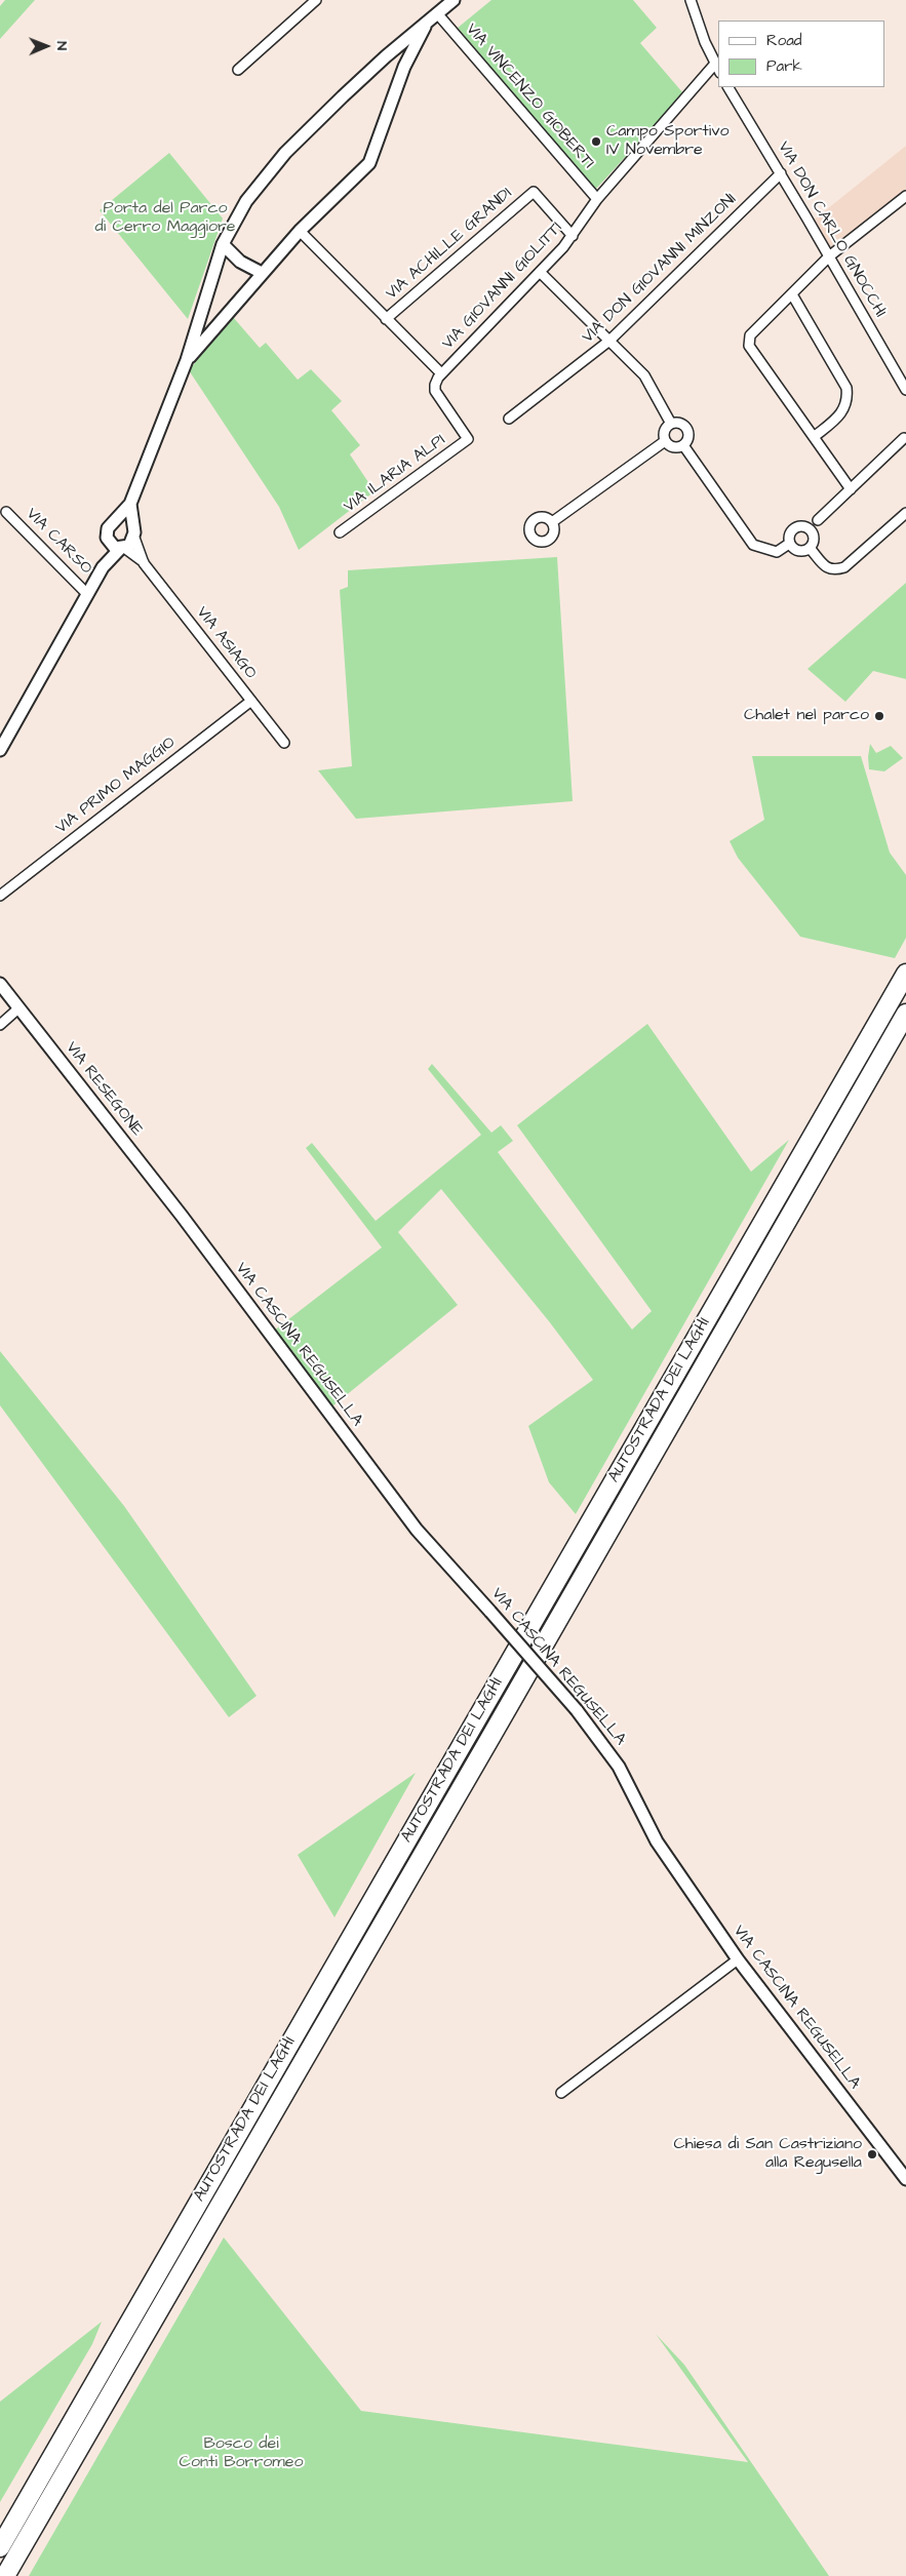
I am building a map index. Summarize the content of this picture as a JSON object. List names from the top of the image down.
{
  "streets": {
    "highway": ["AUTOSTRADA DEI LAGHI"],
    "street": [
      "VIA VINCENZO GIOBERTI",
      "VIA DON CARLO GNOCCHI",
      "VIA ACHILLE GRANDI",
      "VIA DON GIOVANNI MINZONI",
      "VIA GIOVANNI GIOLITTI",
      "VIA ILARIA ALPI",
      "VIA CARSO",
      "VIA ASIAGO",
      "VIA PRIMO MAGGIO",
      "VIA RESEGONE",
      "VIA CASCINA REGUSELLA"
    ]
  },
  "crossings": [
    ["VIA VINCENZO GIOBERTI", "VIA GIOVANNI GIOLITTI"],
    ["VIA DON CARLO GNOCCHI", "VIA DON GIOVANNI MINZONI"],
    ["VIA ACHILLE GRANDI", "VIA GIOVANNI GIOLITTI"],
    ["VIA GIOVANNI GIOLITTI", "VIA ILARIA ALPI"],
    ["VIA ASIAGO", "VIA PRIMO MAGGIO"],
    ["VIA RESEGONE", "VIA CASCINA REGUSELLA"]
  ],
  "parks": ["Porta del Parco di Cerro Maggiore", "Bosco dei Conti Borromeo"],
  "places": ["Campo Sportivo IV Novembre", "Chalet nel parco", "Chiesa di San Castriziano alla Regusella"],
  "legend": ["Road", "Park"],
  "north": "right"
}
